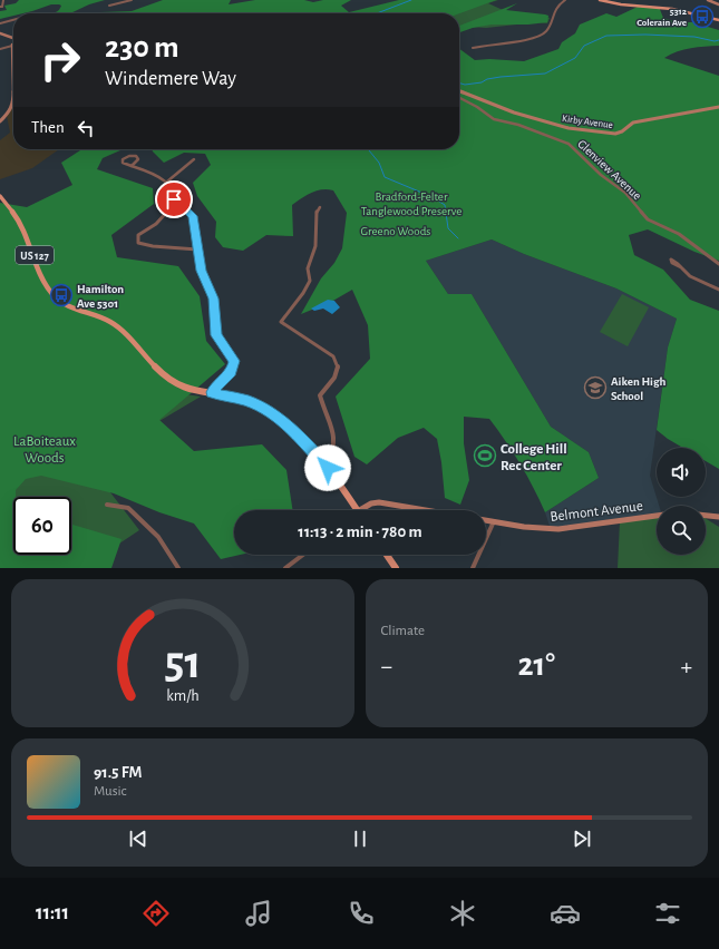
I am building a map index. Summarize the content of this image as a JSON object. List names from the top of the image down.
{
  "streets": {
    "main road": ["US 127"],
    "street": ["Kirby Avenue", "Glenview Avenue", "Belmont Avenue"]
  },
  "parks": ["Bradford-Felter Tanglewood Preserve", "Greeno Woods", "LaBoiteaux Woods"],
  "places": {
    "bus stop": ["5312 Colerain Ave", "Hamilton Ave 5301"],
    "school or university": ["Aiken High School"],
    "sports": ["College Hill Rec Center"]
  },
  "page": {
    "turn": ["230 m", "Windemere Way"],
    "then": "Then",
    "limit": "60",
    "trip": "11:13 · 2 min · 780 m",
    "tile": "Climate",
    "heat": ["−", "21°", "+"],
    "song": ["91.5 FM", "Music"],
    "tabs": "11:11",
    "gauge": ["51", "km/h"]
  }
}
